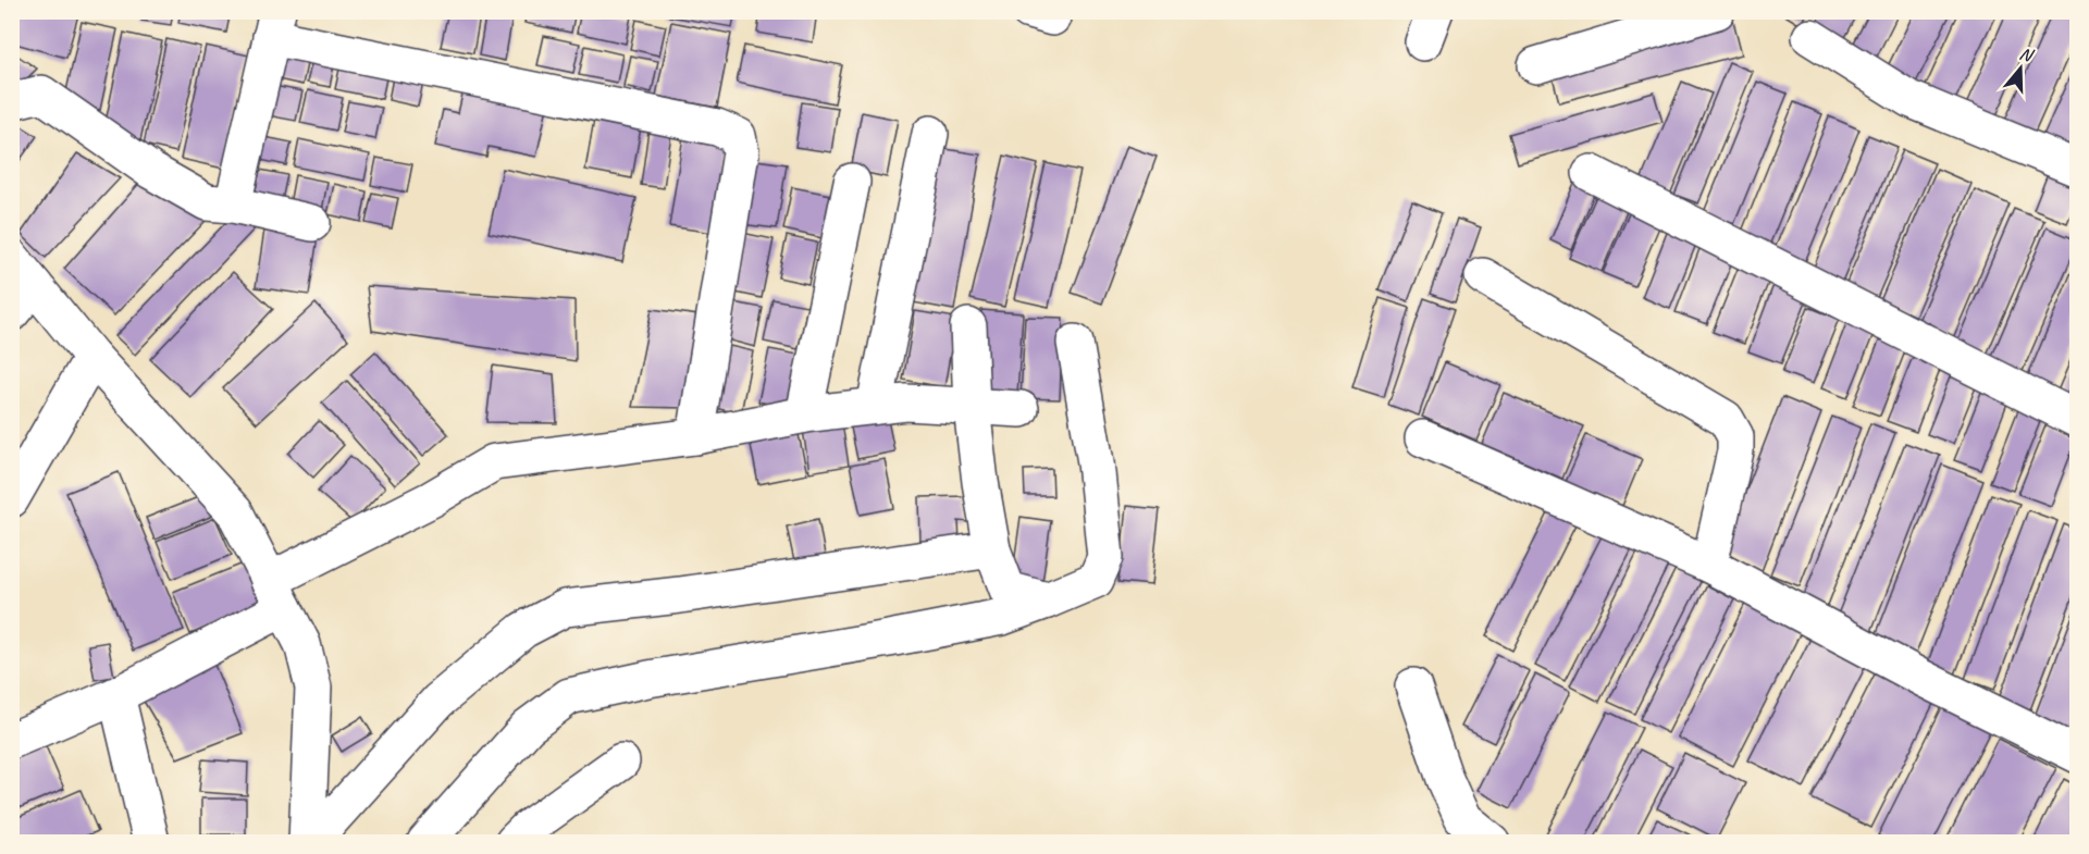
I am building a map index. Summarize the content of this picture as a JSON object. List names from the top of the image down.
{
  "north": "top"
}
